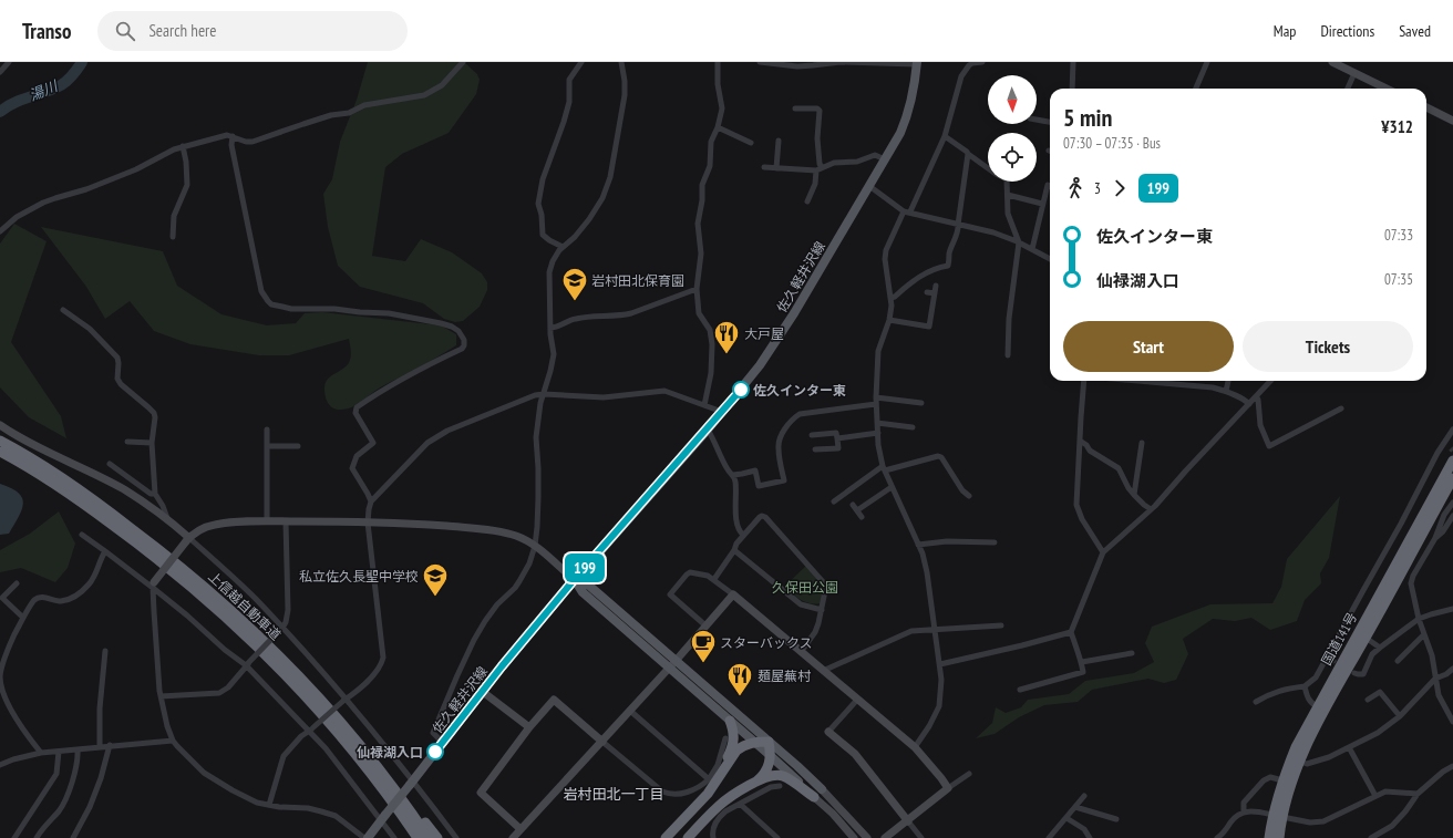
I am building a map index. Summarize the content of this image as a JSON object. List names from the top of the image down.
{
  "streets": {
    "highway": ["上信越自動車道", "国道141号"],
    "main road": ["佐久軽井沢線"]
  },
  "districts": ["岩村田北一丁目"],
  "water": ["湯川"],
  "parks": ["久保田公園"],
  "places": {
    "school or university": ["岩村田北保育園", "私立佐久長聖中学校"],
    "restaurant": ["大戸屋", "麺屋蕪村"],
    "other": ["佐久インター東", "仙禄湖入口"],
    "cafe": ["スターバックス"]
  },
  "lines": ["bus line 199"],
  "north": "bottom",
  "page": {
    "header": "Transo",
    "search": "Search here",
    "nav": ["Map", "Directions", "Saved"],
    "on_map": "199",
    "heading": ["5 min", "07:30 – 07:35 · Bus", "¥312"],
    "legs": ["3", "199"],
    "list": [
      {
        "name": "佐久インター東",
        "value": "07:33"
      },
      {
        "name": "仙禄湖入口",
        "value": "07:35"
      }
    ],
    "buttons": ["Start", "Tickets"]
  }
}
